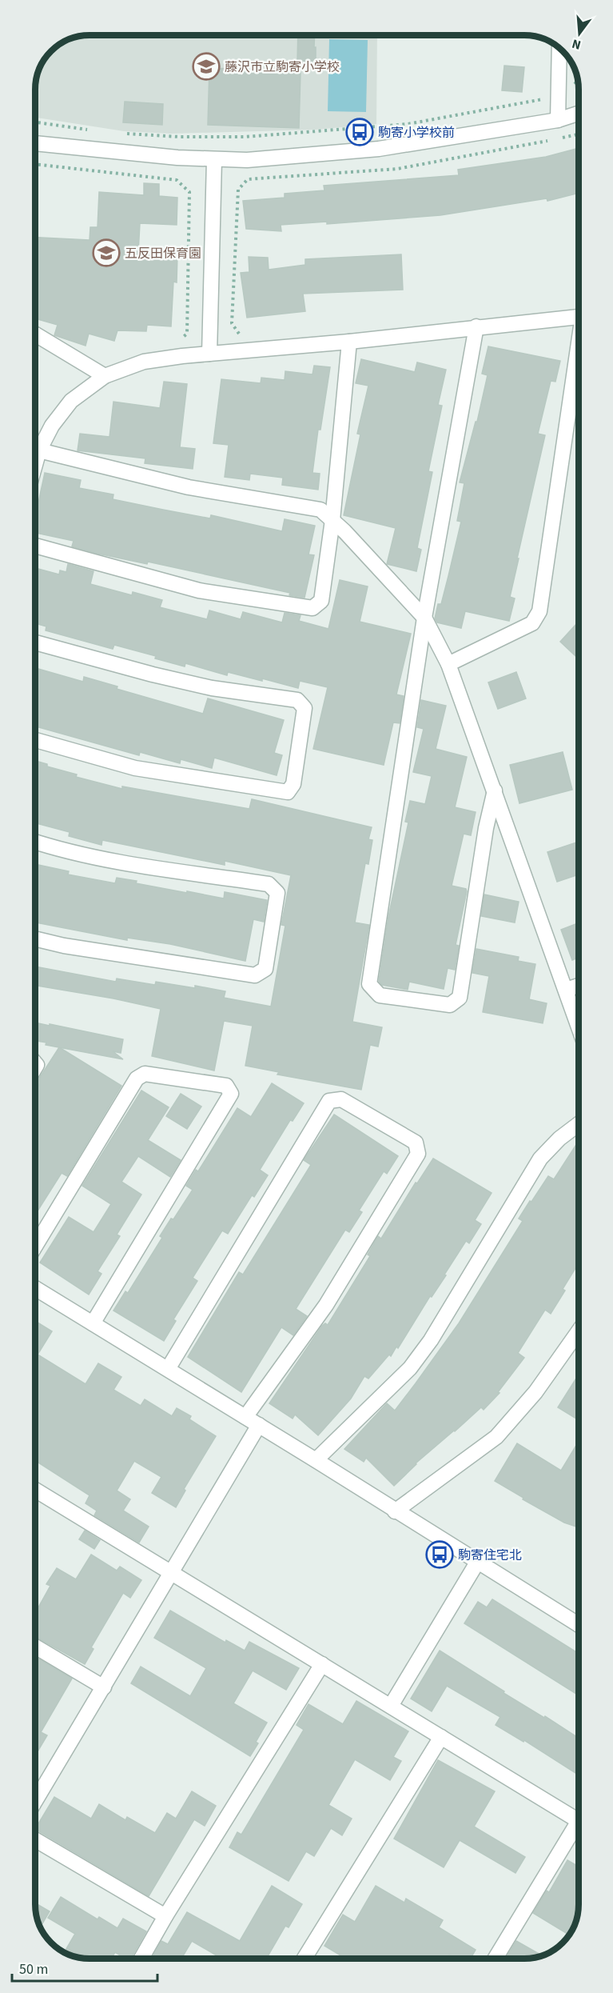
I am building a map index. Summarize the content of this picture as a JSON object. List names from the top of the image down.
{
  "places": {
    "school or university": ["藤沢市立駒寄小学校", "五反田保育園"],
    "bus stop": ["駒寄小学校前", "駒寄住宅北"]
  },
  "scale_bar": "50 m",
  "north": "bottom"
}
